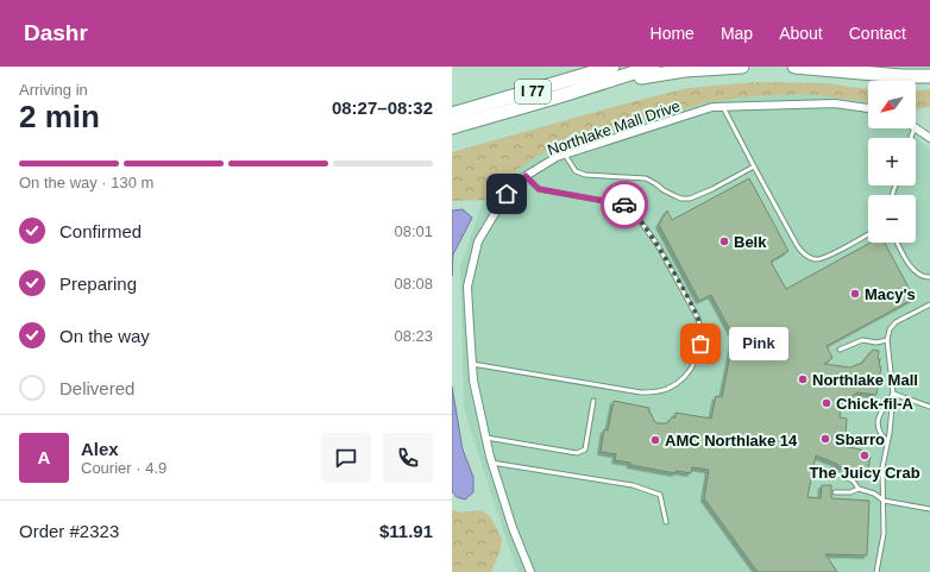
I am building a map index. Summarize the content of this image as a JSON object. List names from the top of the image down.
{
  "streets": {
    "highway": ["I 77"],
    "street": ["Northlake Mall Drive"]
  },
  "places": [
    "Belk",
    "Macy's",
    "Pink",
    "Northlake Mall",
    "Chick-fil-A",
    "Sbarro",
    "AMC Northlake 14",
    "The Juicy Crab"
  ],
  "north": "bottom left",
  "page": {
    "header": "Dashr",
    "nav": [
      "Home",
      "Map",
      "About",
      "Contact"
    ],
    "heading": ["2 min", "Arriving in", "08:27–08:32"],
    "panel": [
      "Alex",
      "Courier · 4.9",
      "Order #2323",
      "$11.91"
    ],
    "map_buttons": ["+", "−"],
    "bar": "On the way · 130 m",
    "list": [
      ["Confirmed", "08:01"],
      ["Preparing", "08:08"],
      ["On the way", "08:23"],
      "Delivered"
    ],
    "bubble": "Pink",
    "round": "A"
  }
}
